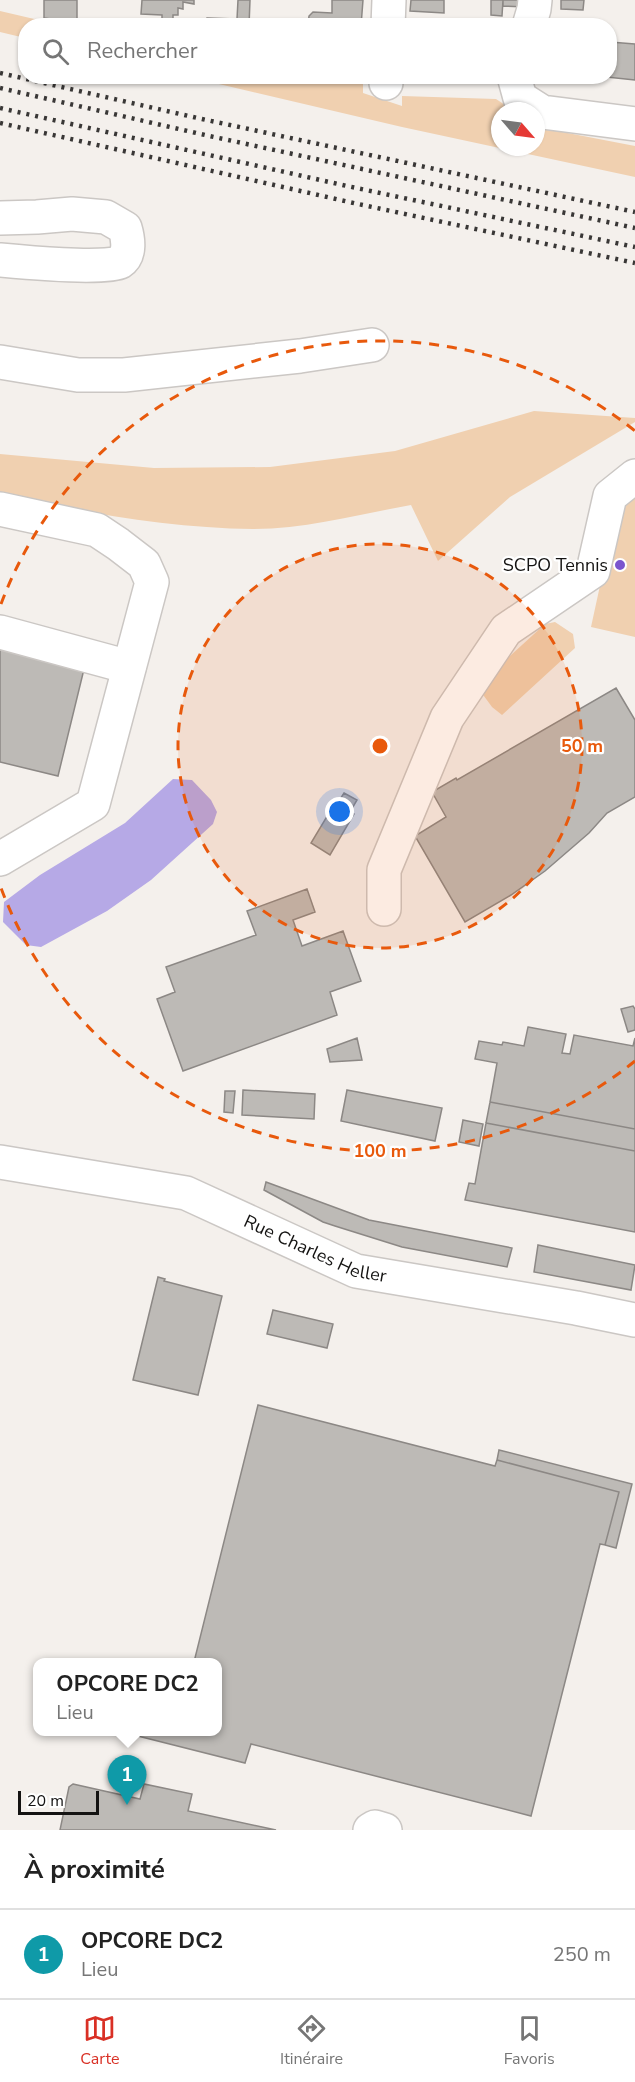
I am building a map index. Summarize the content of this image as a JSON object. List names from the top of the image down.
{
  "streets": {
    "street": ["Rue Charles Heller"]
  },
  "places": ["SCPO Tennis"],
  "scale_bar": "20 m",
  "north": "bottom right",
  "page": {
    "search": "Rechercher",
    "popup": ["OPCORE DC2", "Lieu"],
    "pins": "1",
    "scale": "20 m",
    "heading": "À proximité",
    "list": [
      {
        "mark": "1",
        "name": "OPCORE DC2",
        "note": "Lieu",
        "value": "250 m"
      }
    ],
    "nav": ["Carte", "Itinéraire", "Favoris"]
  },
  "rings": ["50 m", "100 m"]
}
